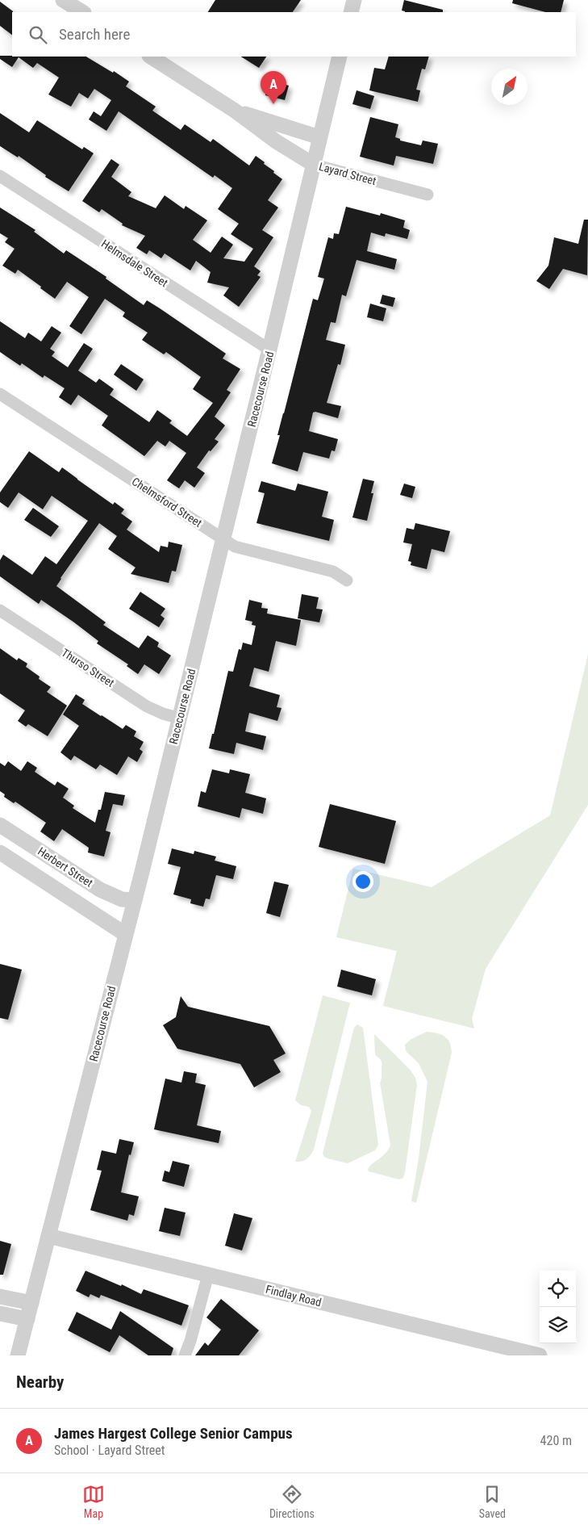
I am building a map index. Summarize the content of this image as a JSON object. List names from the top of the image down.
{
  "streets": {
    "street": [
      "Layard Street",
      "Helmsdale Street",
      "Racecourse Road",
      "Chelmsford Street",
      "Thurso Street",
      "Herbert Street",
      "Findlay Road"
    ]
  },
  "crossings": [
    ["Layard Street", "Racecourse Road"],
    ["Helmsdale Street", "Racecourse Road"],
    ["Racecourse Road", "Chelmsford Street"],
    ["Racecourse Road", "Thurso Street"],
    ["Racecourse Road", "Herbert Street"],
    ["Racecourse Road", "Findlay Road"]
  ],
  "north": "top right",
  "page": {
    "search": "Search here",
    "pins": "A",
    "heading": "Nearby",
    "list": [
      {
        "mark": "A",
        "name": "James Hargest College Senior Campus",
        "note": "School · Layard Street",
        "value": "420 m"
      }
    ],
    "nav": ["Map", "Directions", "Saved"]
  }
}
